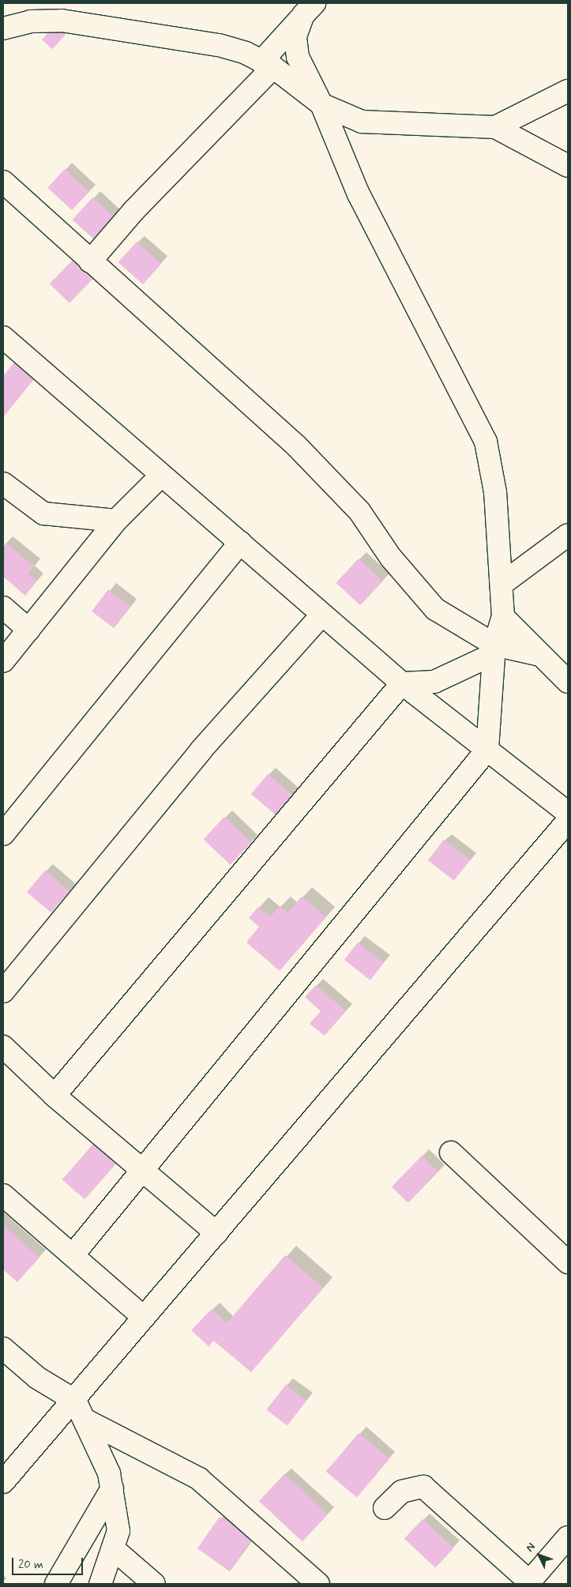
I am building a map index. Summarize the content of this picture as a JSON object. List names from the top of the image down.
{
  "scale_bar": "20 m",
  "north": "top left"
}
